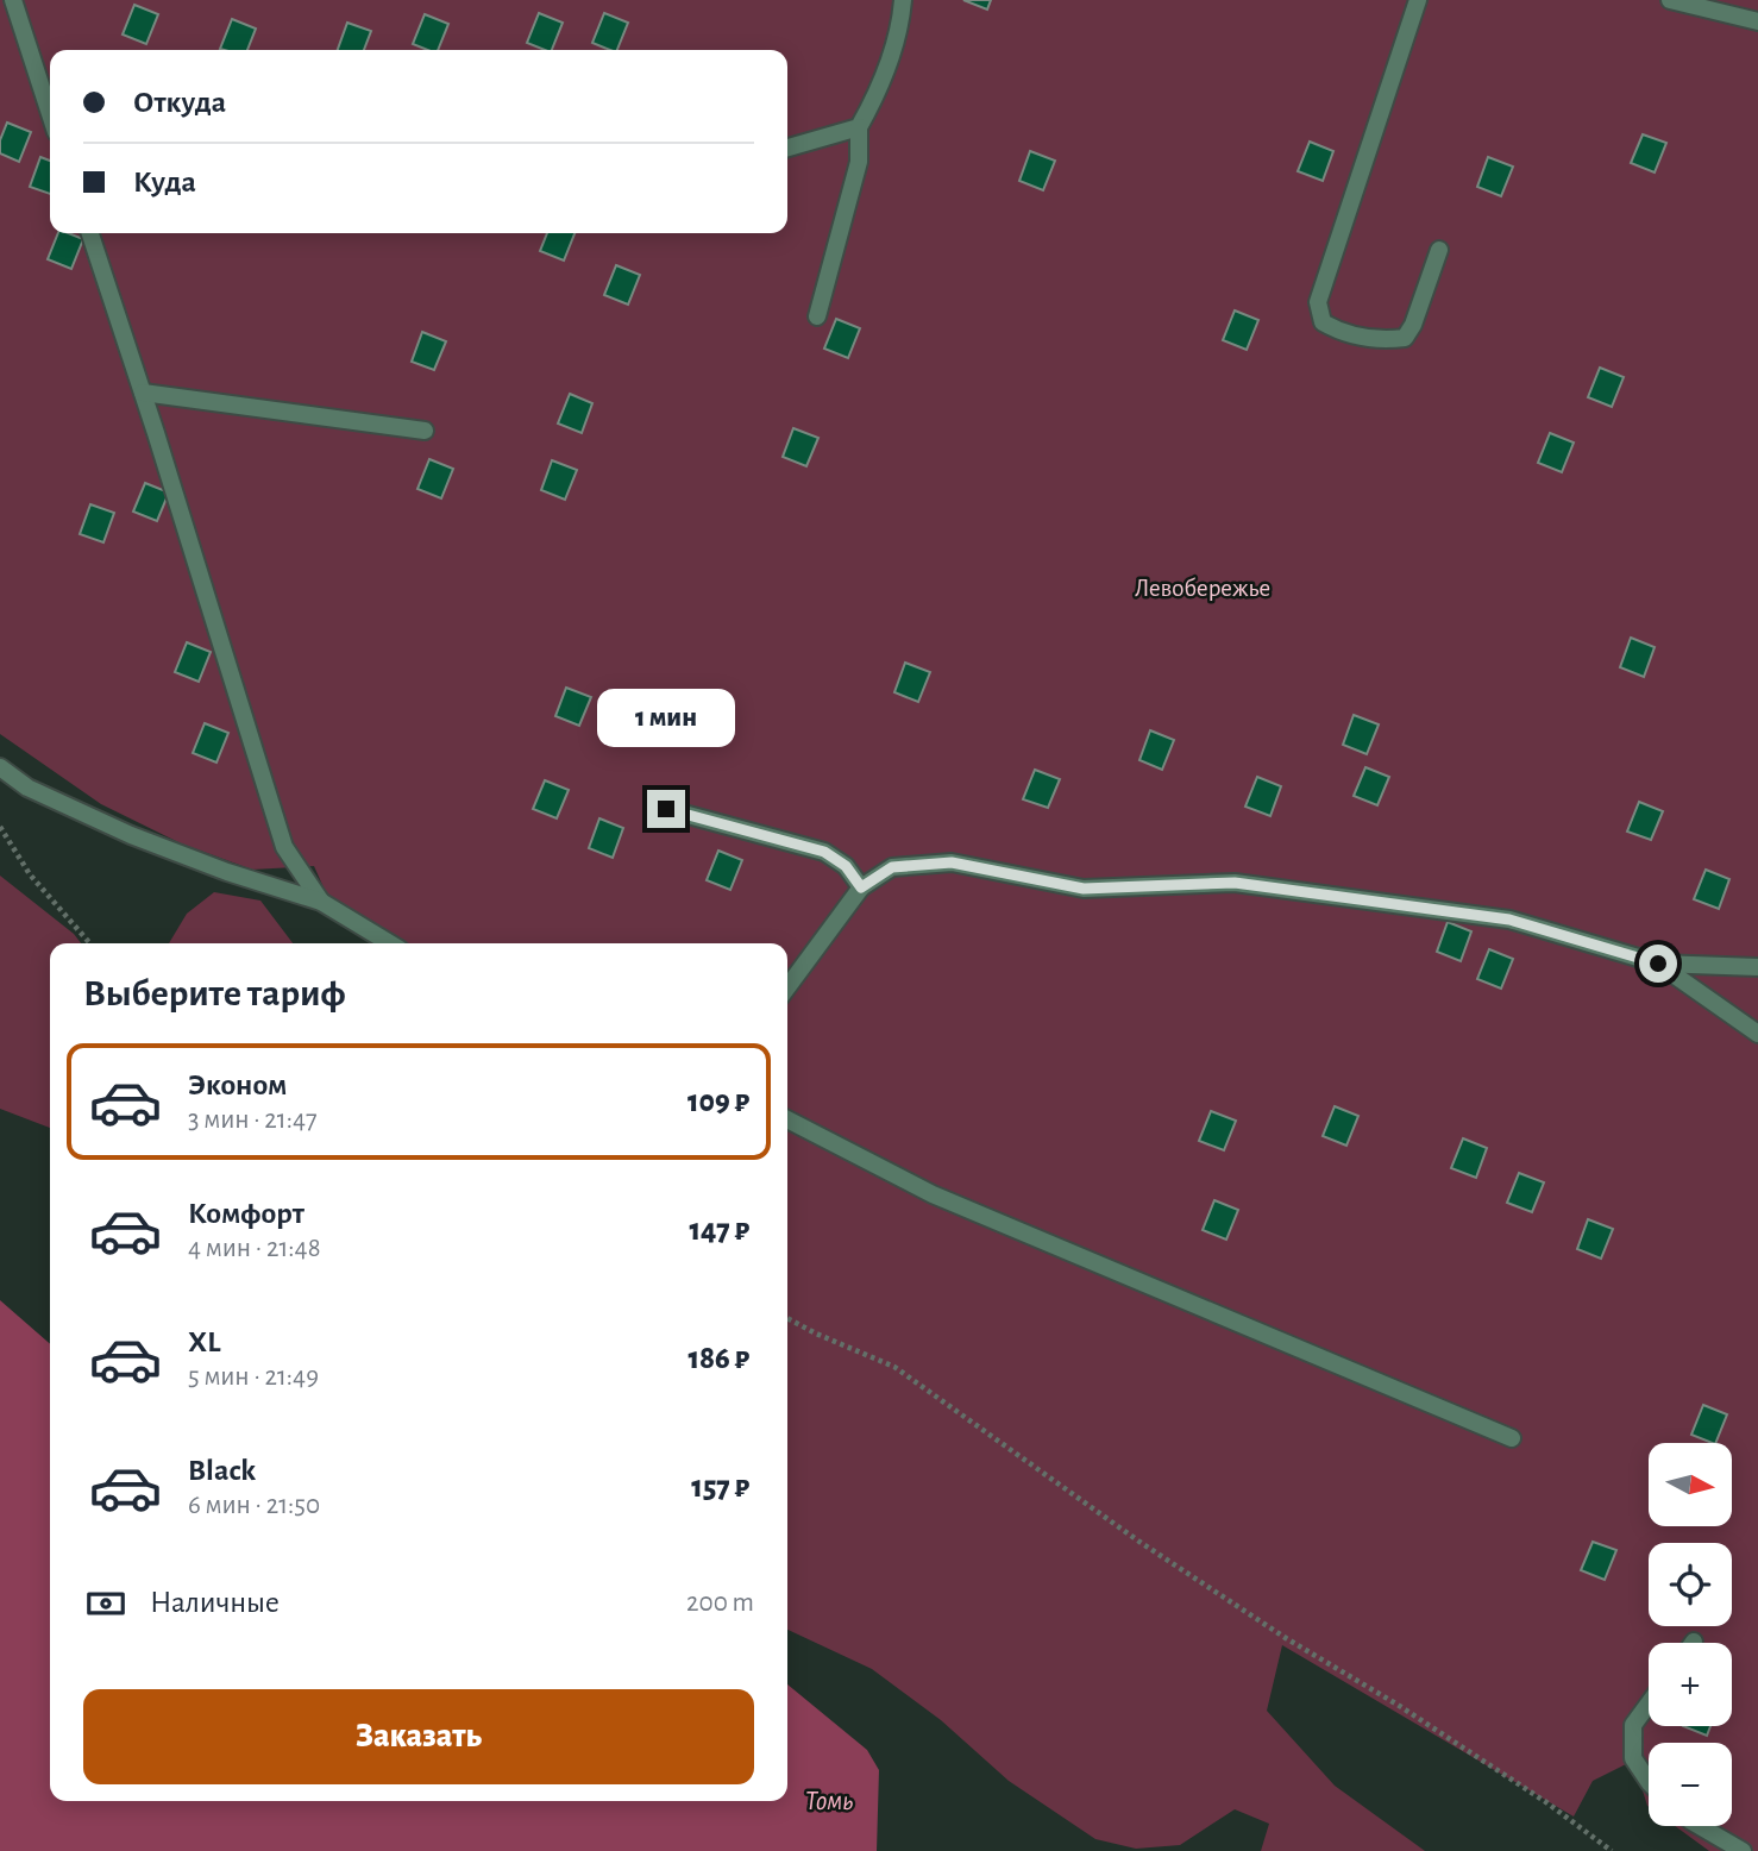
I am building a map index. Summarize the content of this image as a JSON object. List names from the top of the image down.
{
  "water": ["Томь"],
  "parks": ["Левобережье"],
  "north": "right",
  "page": {
    "banner": ["Откуда", "Куда"],
    "bubble": "1 мин",
    "heading": "Выберите тариф",
    "list": [
      {
        "name": "Эконом",
        "note": "3 мин · 21:47",
        "value": "109 ₽"
      },
      {
        "name": "Комфорт",
        "note": "4 мин · 21:48",
        "value": "147 ₽"
      },
      {
        "name": "XL",
        "note": "5 мин · 21:49",
        "value": "186 ₽"
      },
      {
        "name": "Black",
        "note": "6 мин · 21:50",
        "value": "157 ₽"
      }
    ],
    "map_buttons": ["+", "−"],
    "pay": ["Наличные", "200 m"],
    "buttons": "Заказать"
  }
}
